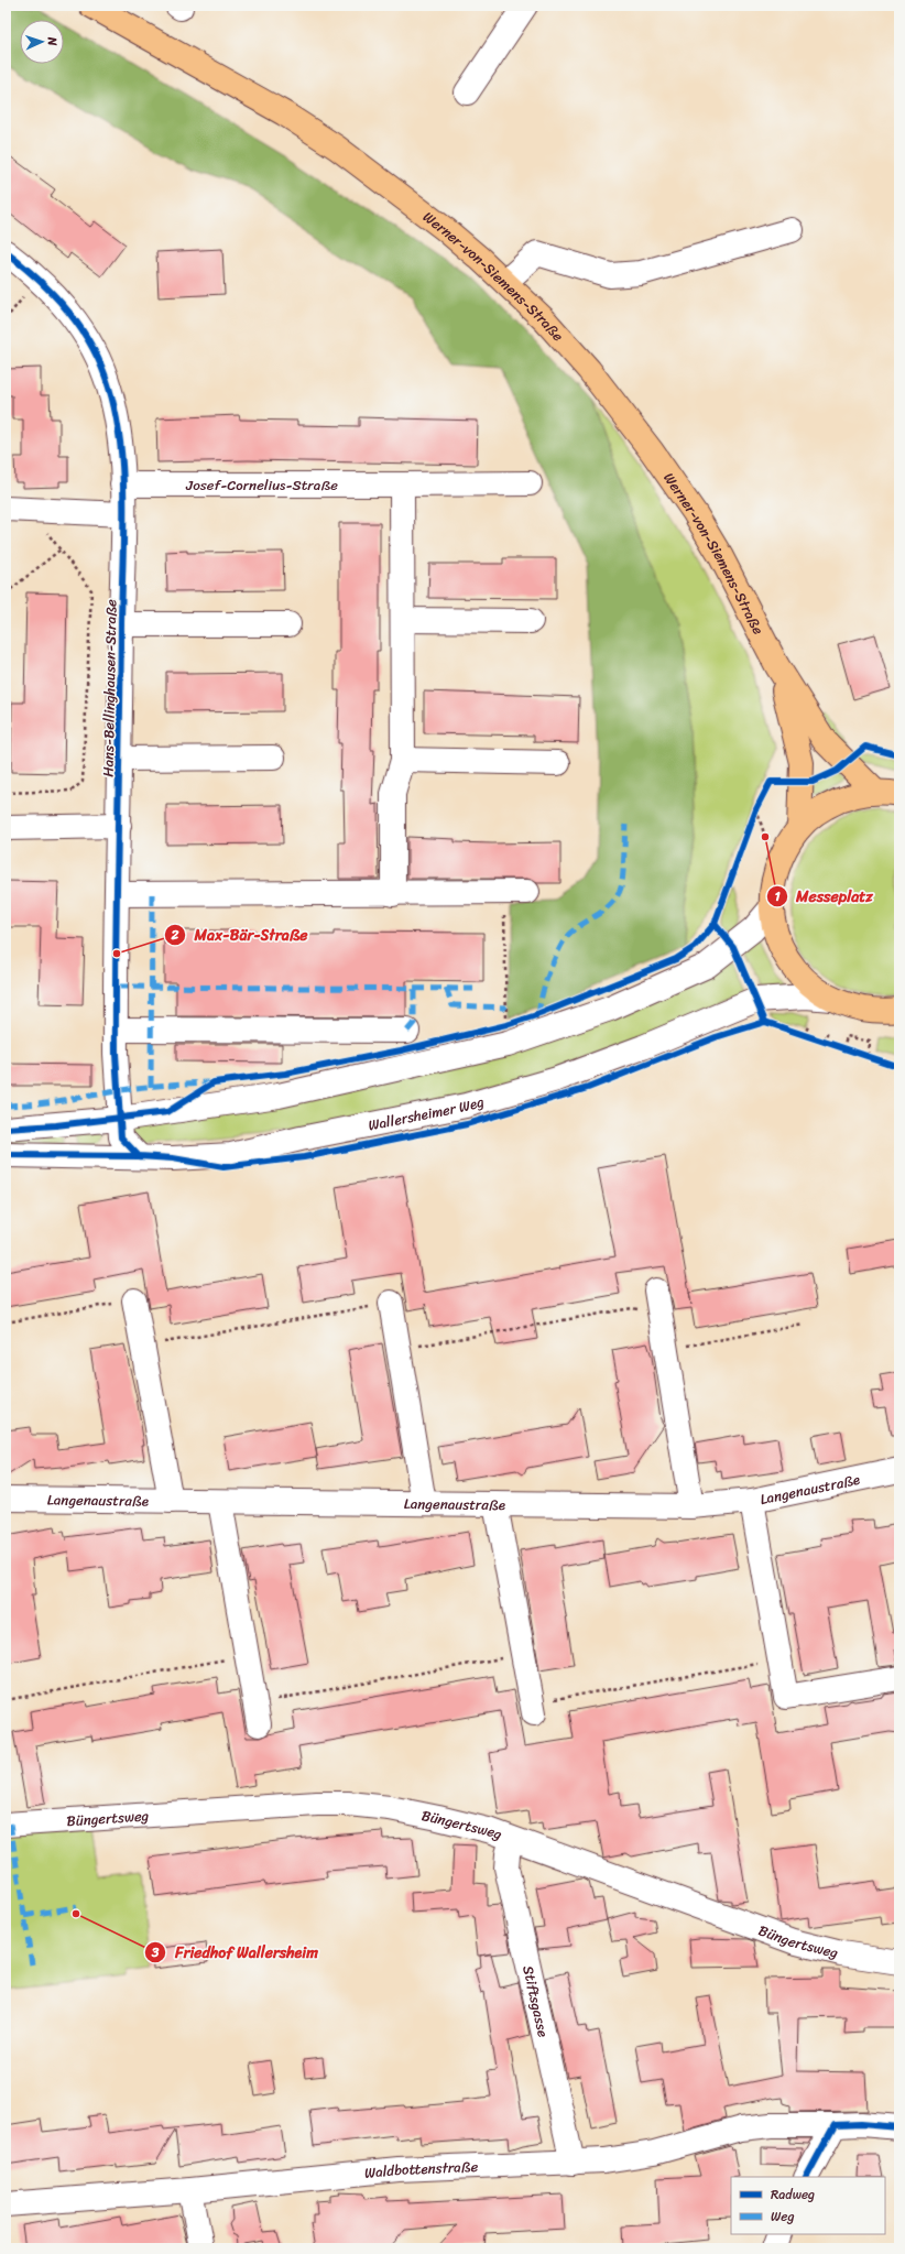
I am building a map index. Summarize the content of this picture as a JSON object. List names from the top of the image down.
{
  "streets": {
    "main road": ["Werner-von-Siemens-Straße", "Wallersheimer Weg"],
    "street": [
      "Josef-Cornelius-Straße",
      "Hans-Bellinghausen-Straße",
      "Langenaustraße",
      "Büngertsweg",
      "Stiftsgasse",
      "Waldbottenstraße"
    ]
  },
  "crossings": [
    ["Werner-von-Siemens-Straße", "Wallersheimer Weg"],
    ["Josef-Cornelius-Straße", "Hans-Bellinghausen-Straße"],
    ["Hans-Bellinghausen-Straße", "Wallersheimer Weg"],
    ["Büngertsweg", "Stiftsgasse"],
    ["Stiftsgasse", "Waldbottenstraße"]
  ],
  "places": ["Messeplatz", "Max-Bär-Straße", "Friedhof Wallersheim"],
  "legend": ["Radweg", "Weg"],
  "north": "right"
}
